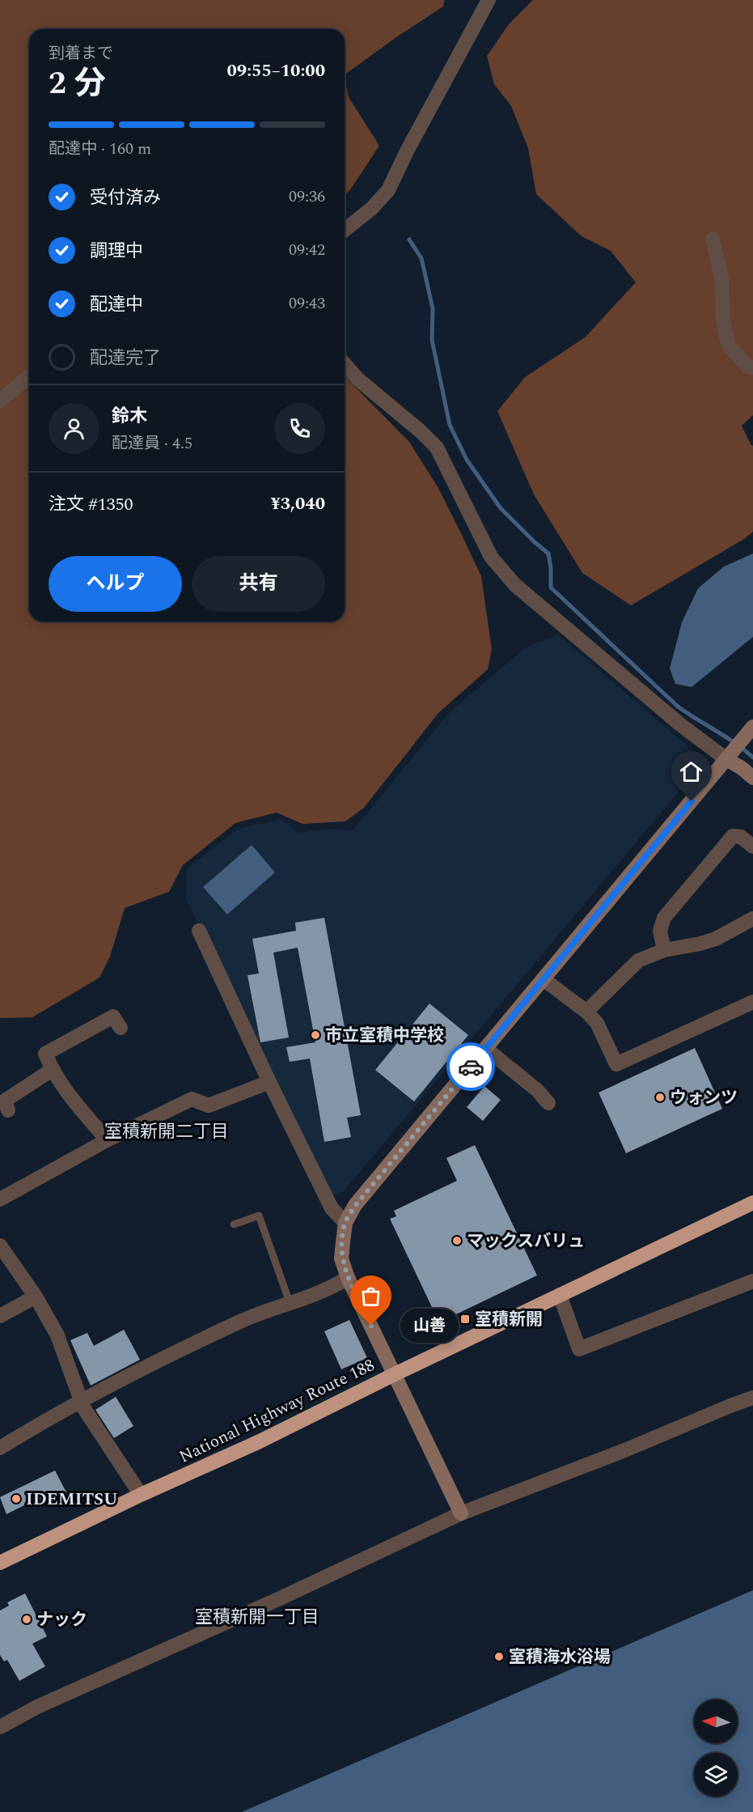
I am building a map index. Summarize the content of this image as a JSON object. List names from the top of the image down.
{
  "streets": {
    "highway": ["National Highway Route 188"]
  },
  "districts": ["室積新開二丁目", "室積新開一丁目"],
  "places": {
    "other": [
      "市立室積中学校",
      "ウォンツ",
      "マックスバリュ",
      "山善",
      "IDEMITSU",
      "ナック",
      "室積海水浴場"
    ],
    "transit": ["室積新開"]
  },
  "north": "left",
  "page": {
    "heading": ["2 分", "到着まで", "09:55–10:00"],
    "panel": [
      "鈴木",
      "配達員 · 4.5",
      "注文 #1350",
      "¥3,040"
    ],
    "bar": "配達中 · 160 m",
    "list": [
      ["受付済み", "09:36"],
      ["調理中", "09:42"],
      ["配達中", "09:43"],
      "配達完了"
    ],
    "buttons": ["ヘルプ", "共有"],
    "bubble": "山善"
  }
}
